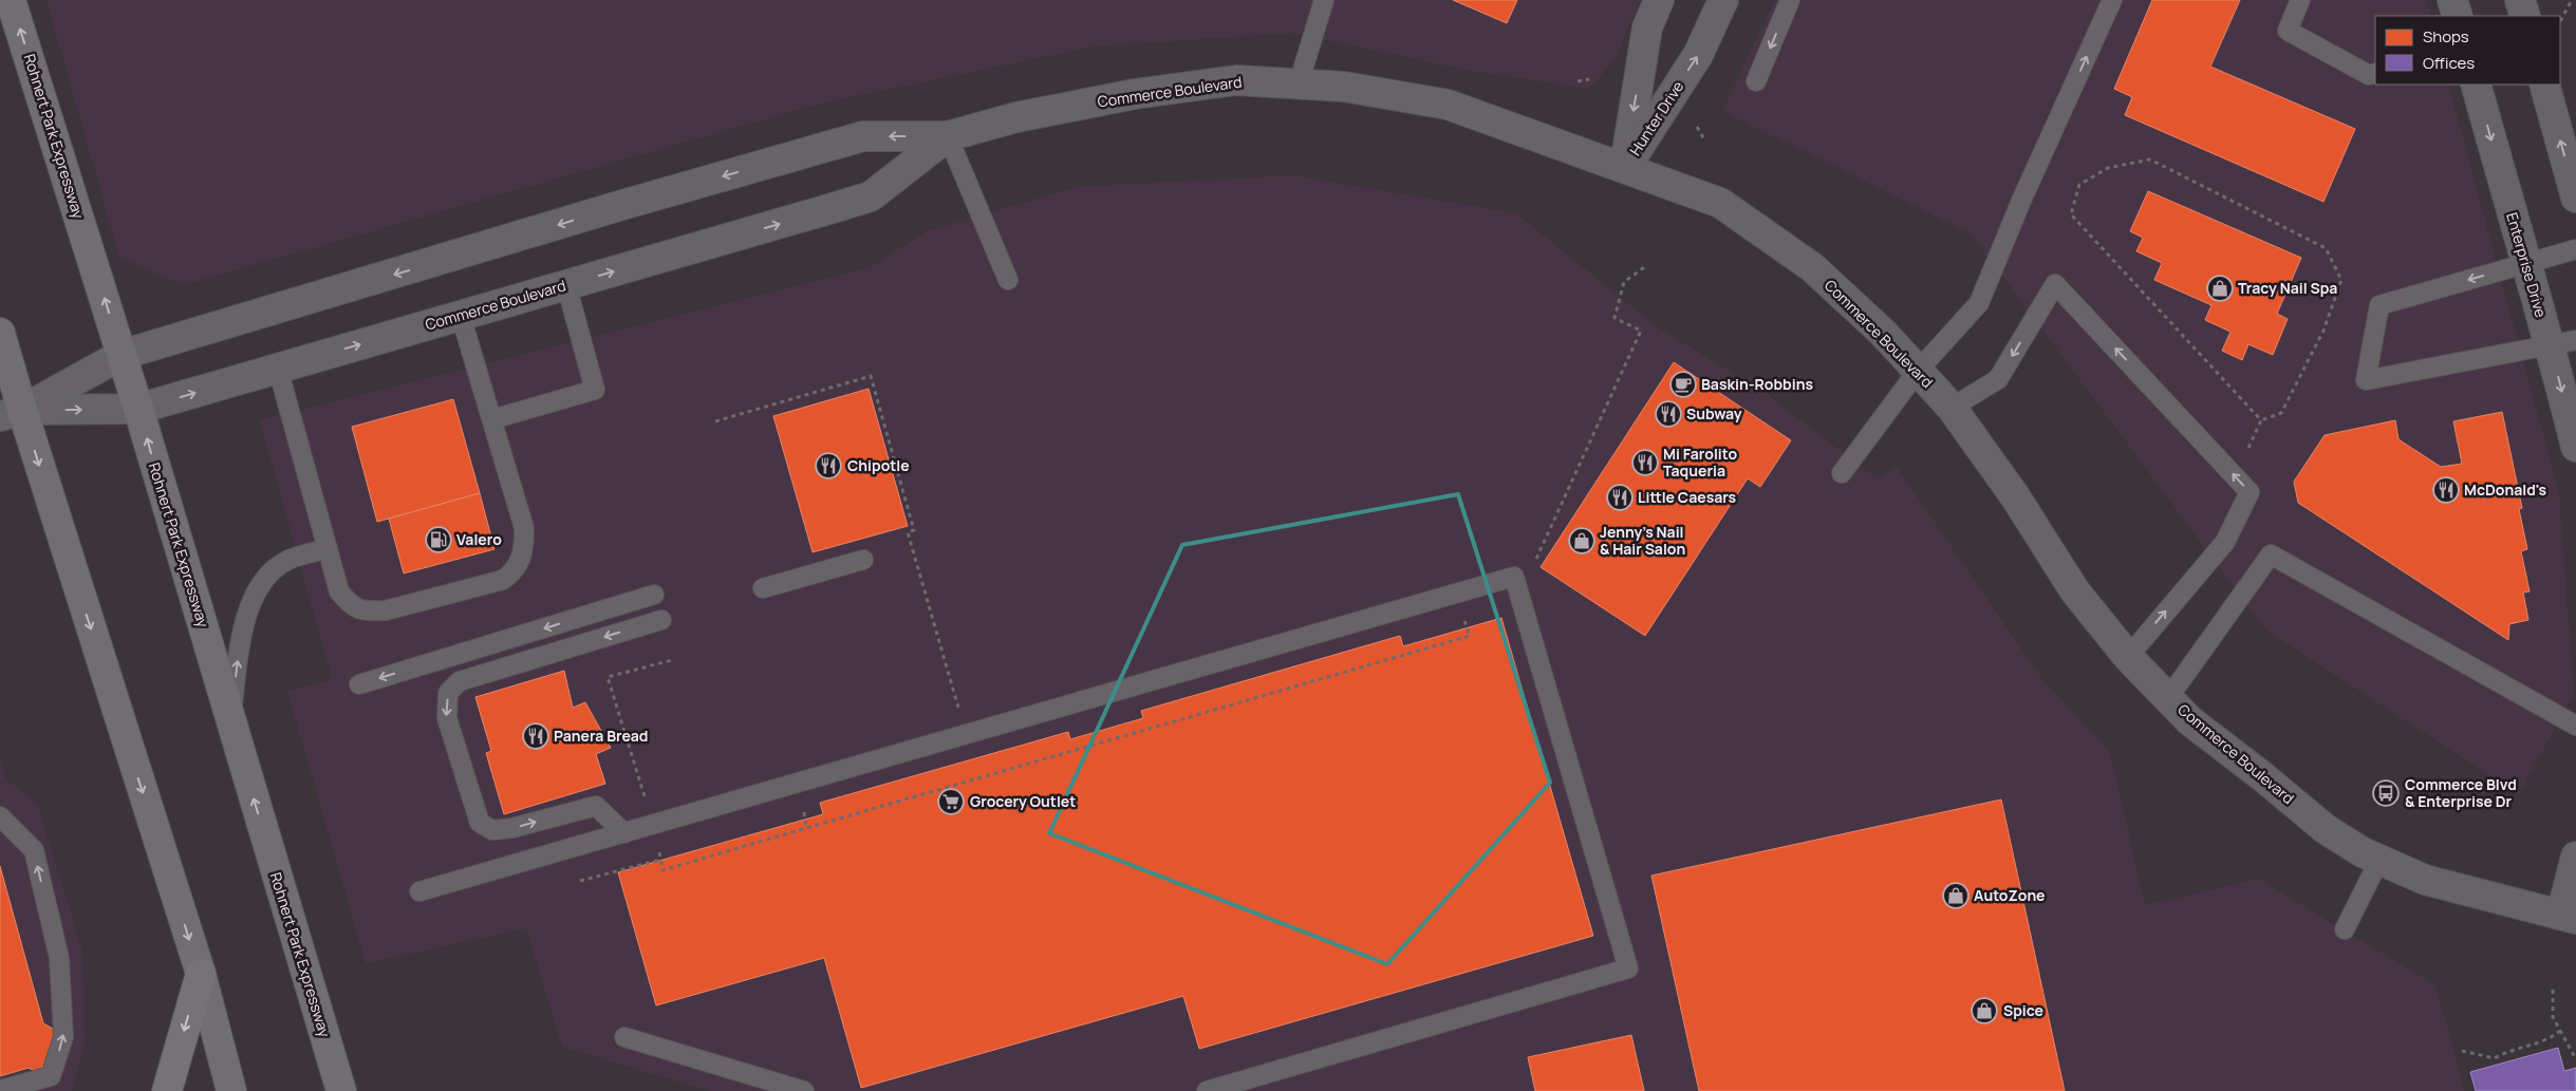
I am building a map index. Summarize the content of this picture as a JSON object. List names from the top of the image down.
{
  "streets": {
    "main road": ["Rohnert Park Expressway"],
    "street": ["Commerce Boulevard", "Hunter Drive", "Enterprise Drive"]
  },
  "crossings": [
    ["Commerce Boulevard", "Hunter Drive"],
    ["Commerce Boulevard", "Rohnert Park Expressway"]
  ],
  "places": {
    "shop": [
      "Tracy Nail Spa",
      "Jenny's Nail & Hair Salon",
      "AutoZone",
      "Spice"
    ],
    "cafe": ["Baskin-Robbins"],
    "restaurant": [
      "Subway",
      "Mi Farolito Taqueria",
      "Chipotle",
      "McDonald's",
      "Little Caesars",
      "Panera Bread"
    ],
    "fuel station": ["Valero"],
    "bus stop": ["Commerce Blvd & Enterprise Dr"],
    "supermarket": ["Grocery Outlet"]
  },
  "legend": ["Shops", "Offices"]
}
